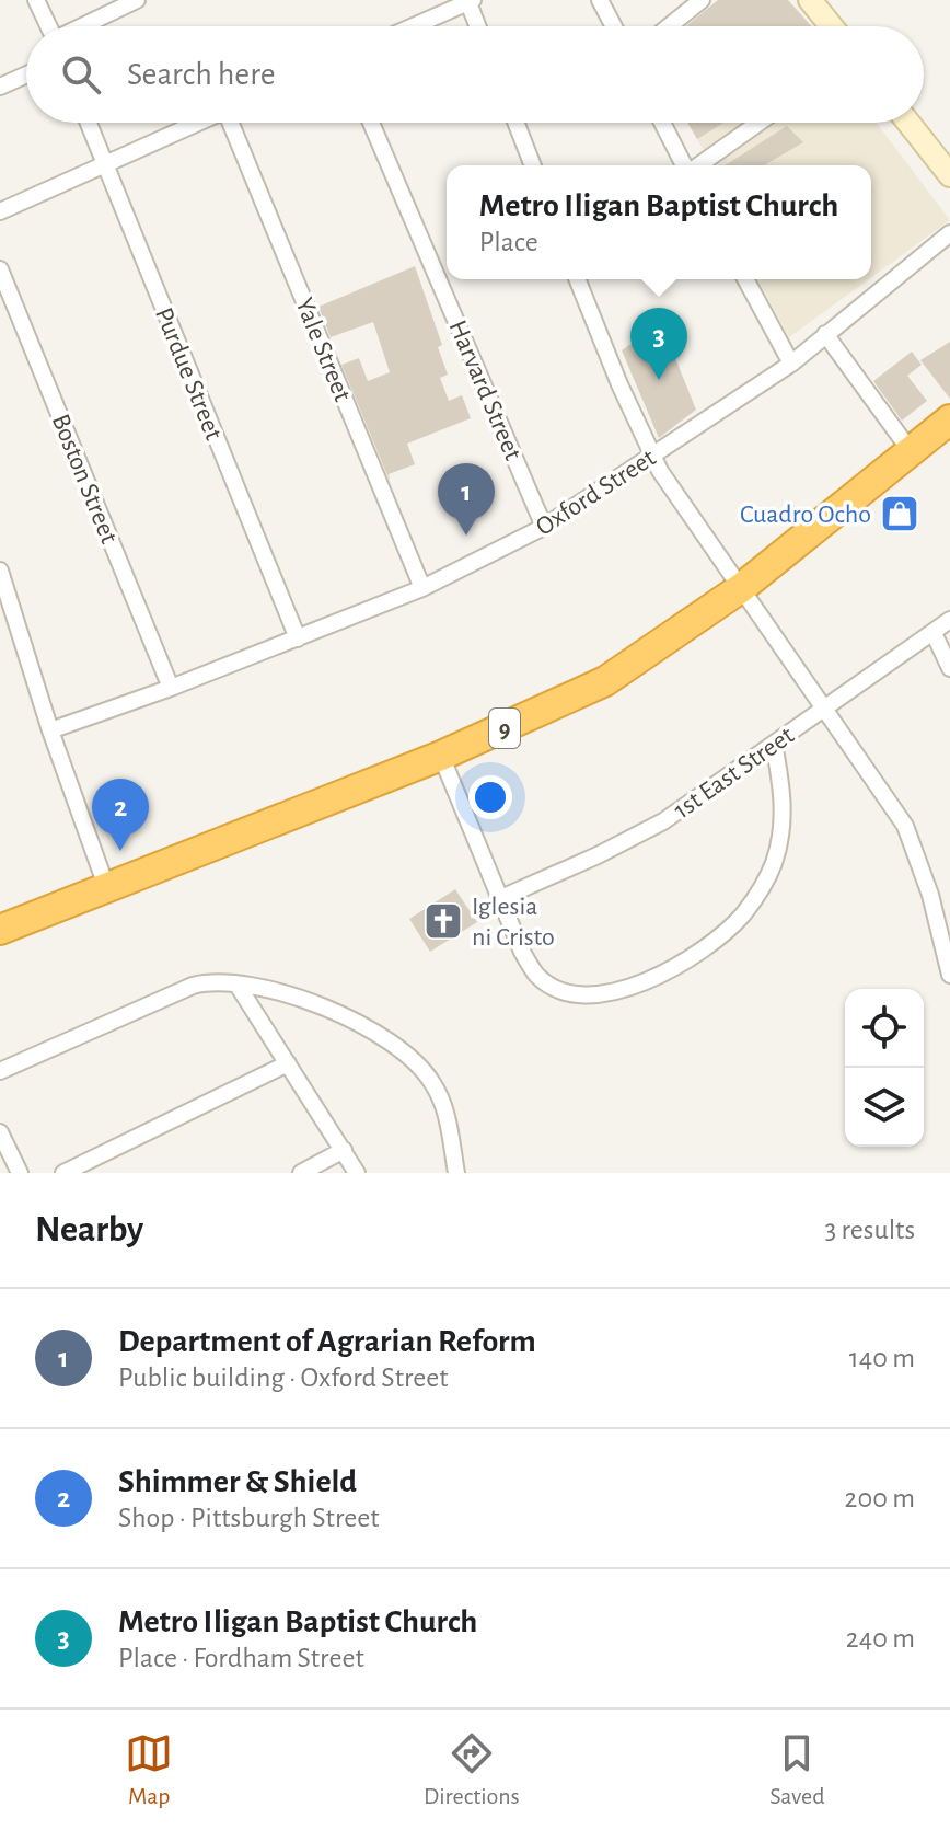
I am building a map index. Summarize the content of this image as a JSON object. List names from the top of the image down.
{
  "streets": {
    "highway": ["9"],
    "street": [
      "Yale Street",
      "Purdue Street",
      "Harvard Street",
      "Boston Street",
      "Oxford Street",
      "1st East Street"
    ]
  },
  "crossings": [
    ["Yale Street", "Oxford Street"],
    ["Purdue Street", "Oxford Street"],
    ["Harvard Street", "Oxford Street"],
    ["Boston Street", "Oxford Street"]
  ],
  "places": {
    "shop": ["Cuadro Ocho"],
    "church": ["Iglesia ni Cristo"]
  },
  "page": {
    "search": "Search here",
    "popup": ["Metro Iligan Baptist Church", "Place"],
    "pins": ["3", "1", "2"],
    "heading": ["Nearby", "3 results"],
    "list": [
      {
        "mark": "1",
        "name": "Department of Agrarian Reform",
        "note": "Public building · Oxford Street",
        "value": "140 m"
      },
      {
        "mark": "2",
        "name": "Shimmer & Shield",
        "note": "Shop · Pittsburgh Street",
        "value": "200 m"
      },
      {
        "mark": "3",
        "name": "Metro Iligan Baptist Church",
        "note": "Place · Fordham Street",
        "value": "240 m"
      }
    ],
    "nav": ["Map", "Directions", "Saved"]
  }
}
